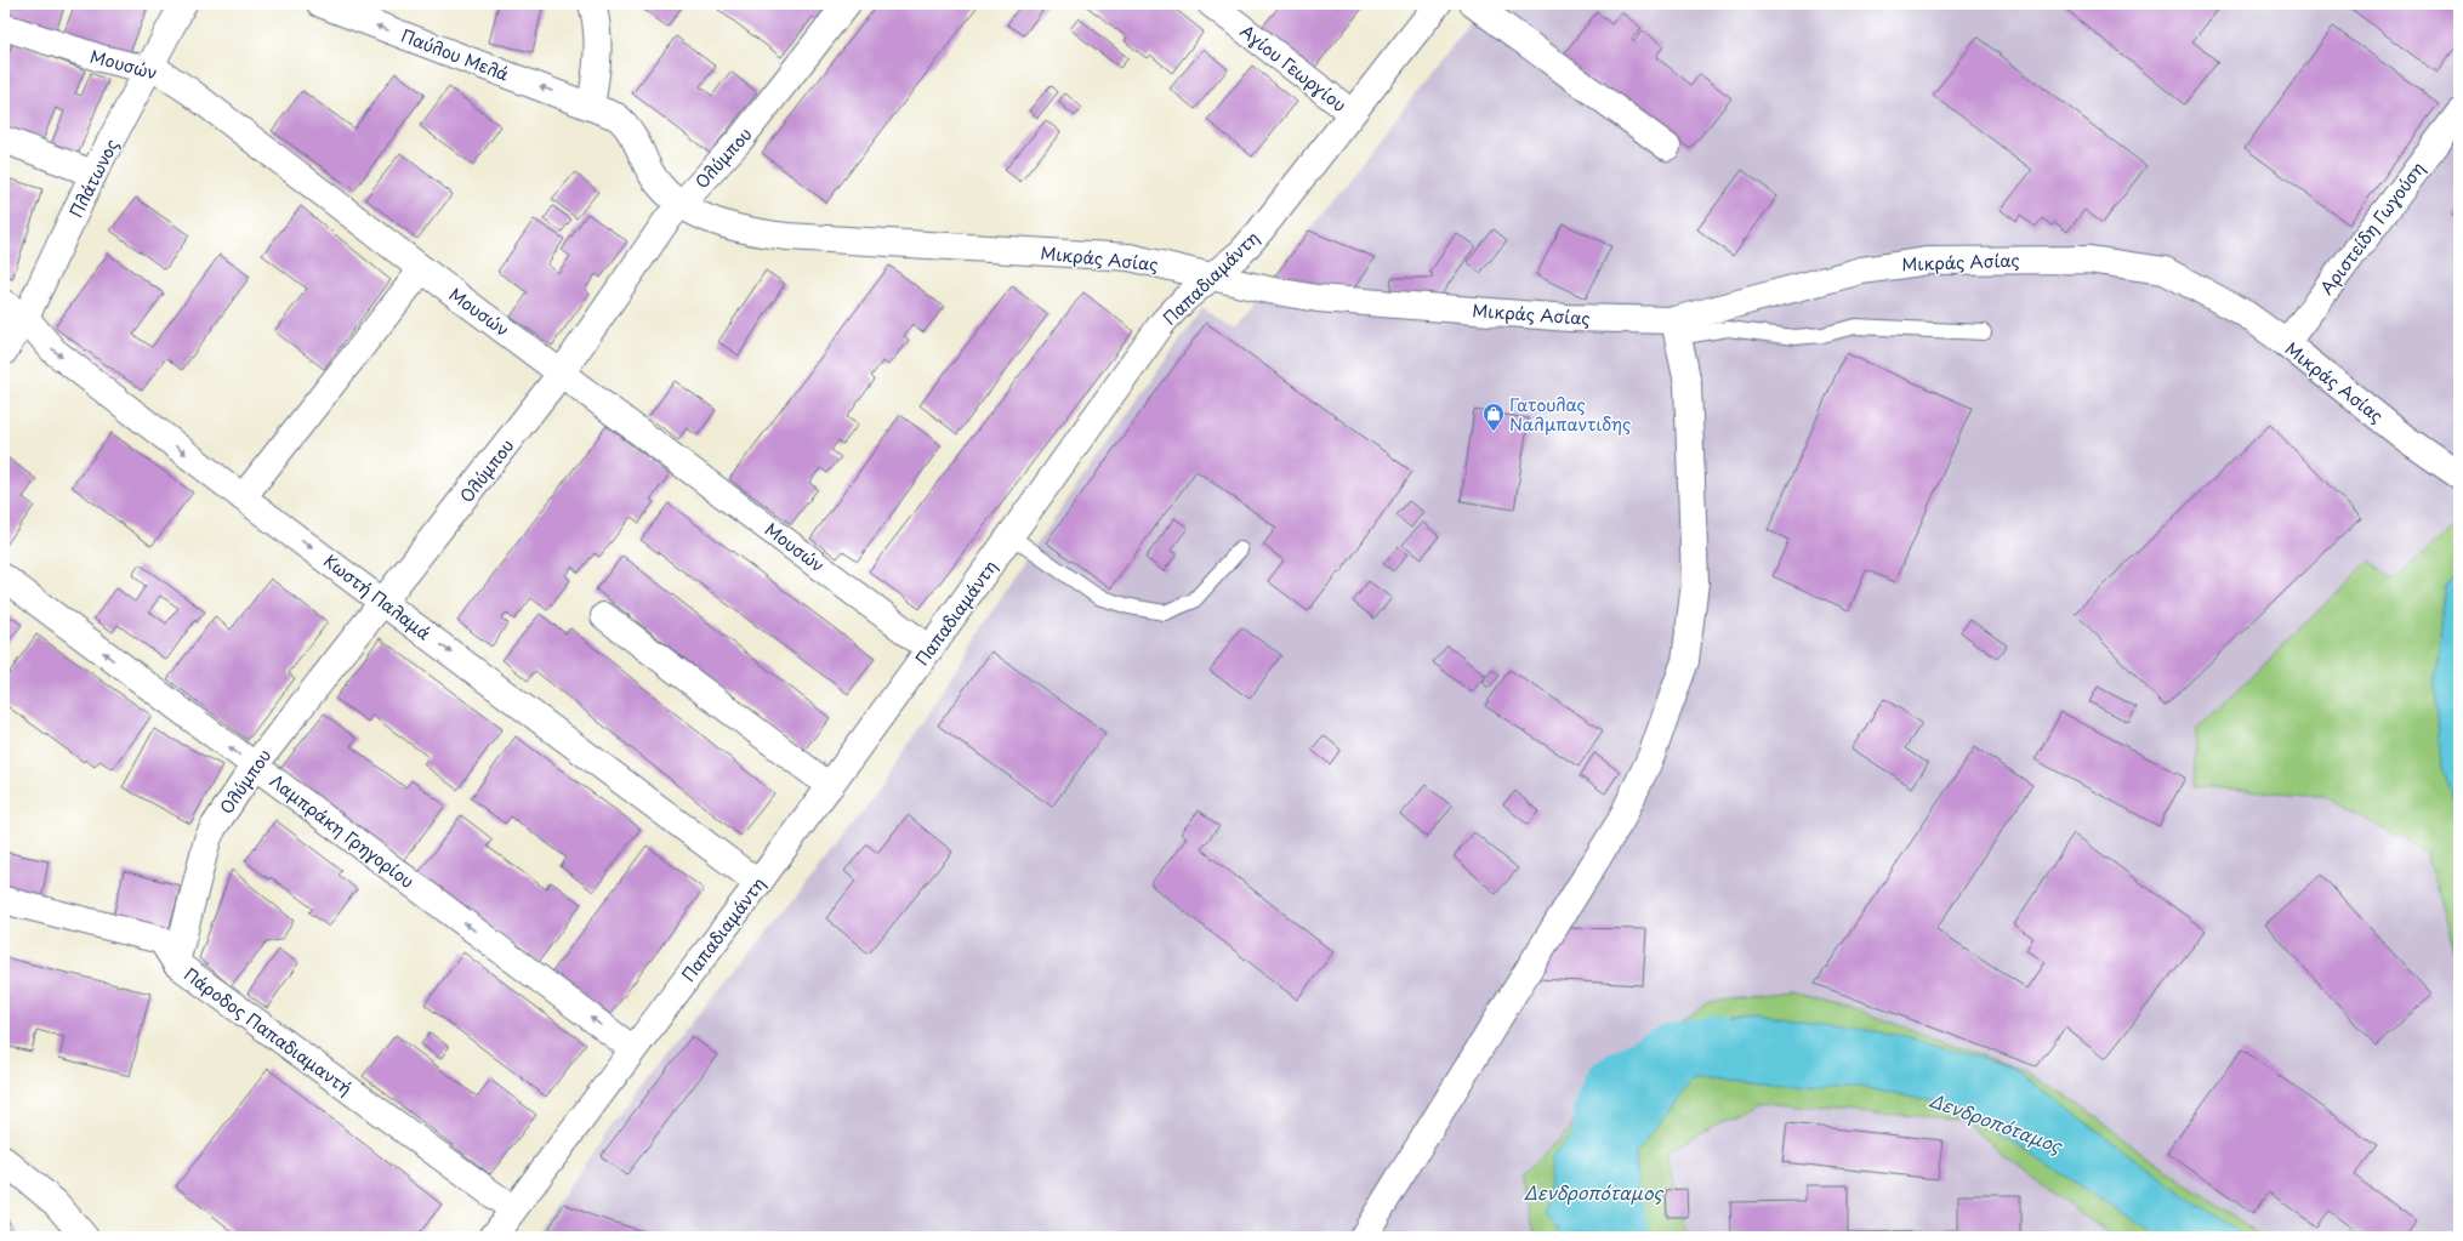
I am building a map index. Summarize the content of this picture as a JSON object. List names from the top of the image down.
{
  "streets": {
    "street": [
      "Παύλου Μελά",
      "Μουσών",
      "Αγίου Γεωργίου",
      "Ολύμπου",
      "Πλάτωνος",
      "Αριστείδη Γωγούση",
      "Μικράς Ασίας",
      "Παπαδιαμάντη",
      "Κωστή Παλαμά",
      "Λαμπράκη Γρηγορίου",
      "Πάροδος Παπαδιαμαντή"
    ]
  },
  "crossings": [
    ["Παύλου Μελά", "Μικράς Ασίας"],
    ["Μουσών", "Ολύμπου"],
    ["Μουσών", "Πλάτωνος"],
    ["Μουσών", "Παπαδιαμάντη"],
    ["Αγίου Γεωργίου", "Παπαδιαμάντη"],
    ["Ολύμπου", "Μικράς Ασίας"],
    ["Ολύμπου", "Κωστή Παλαμά"],
    ["Ολύμπου", "Λαμπράκη Γρηγορίου"],
    ["Ολύμπου", "Πάροδος Παπαδιαμαντή"],
    ["Πλάτωνος", "Κωστή Παλαμά"],
    ["Αριστείδη Γωγούση", "Μικράς Ασίας"],
    ["Μικράς Ασίας", "Παπαδιαμάντη"],
    ["Παπαδιαμάντη", "Κωστή Παλαμά"],
    ["Παπαδιαμάντη", "Λαμπράκη Γρηγορίου"],
    ["Παπαδιαμάντη", "Πάροδος Παπαδιαμαντή"]
  ],
  "one_way": ["Παύλου Μελά", "Λαμπράκη Γρηγορίου"],
  "water": ["Δενδροπόταμος"],
  "places": {
    "shop": ["Γατουλας Ναλμπαντιδης"]
  }
}
